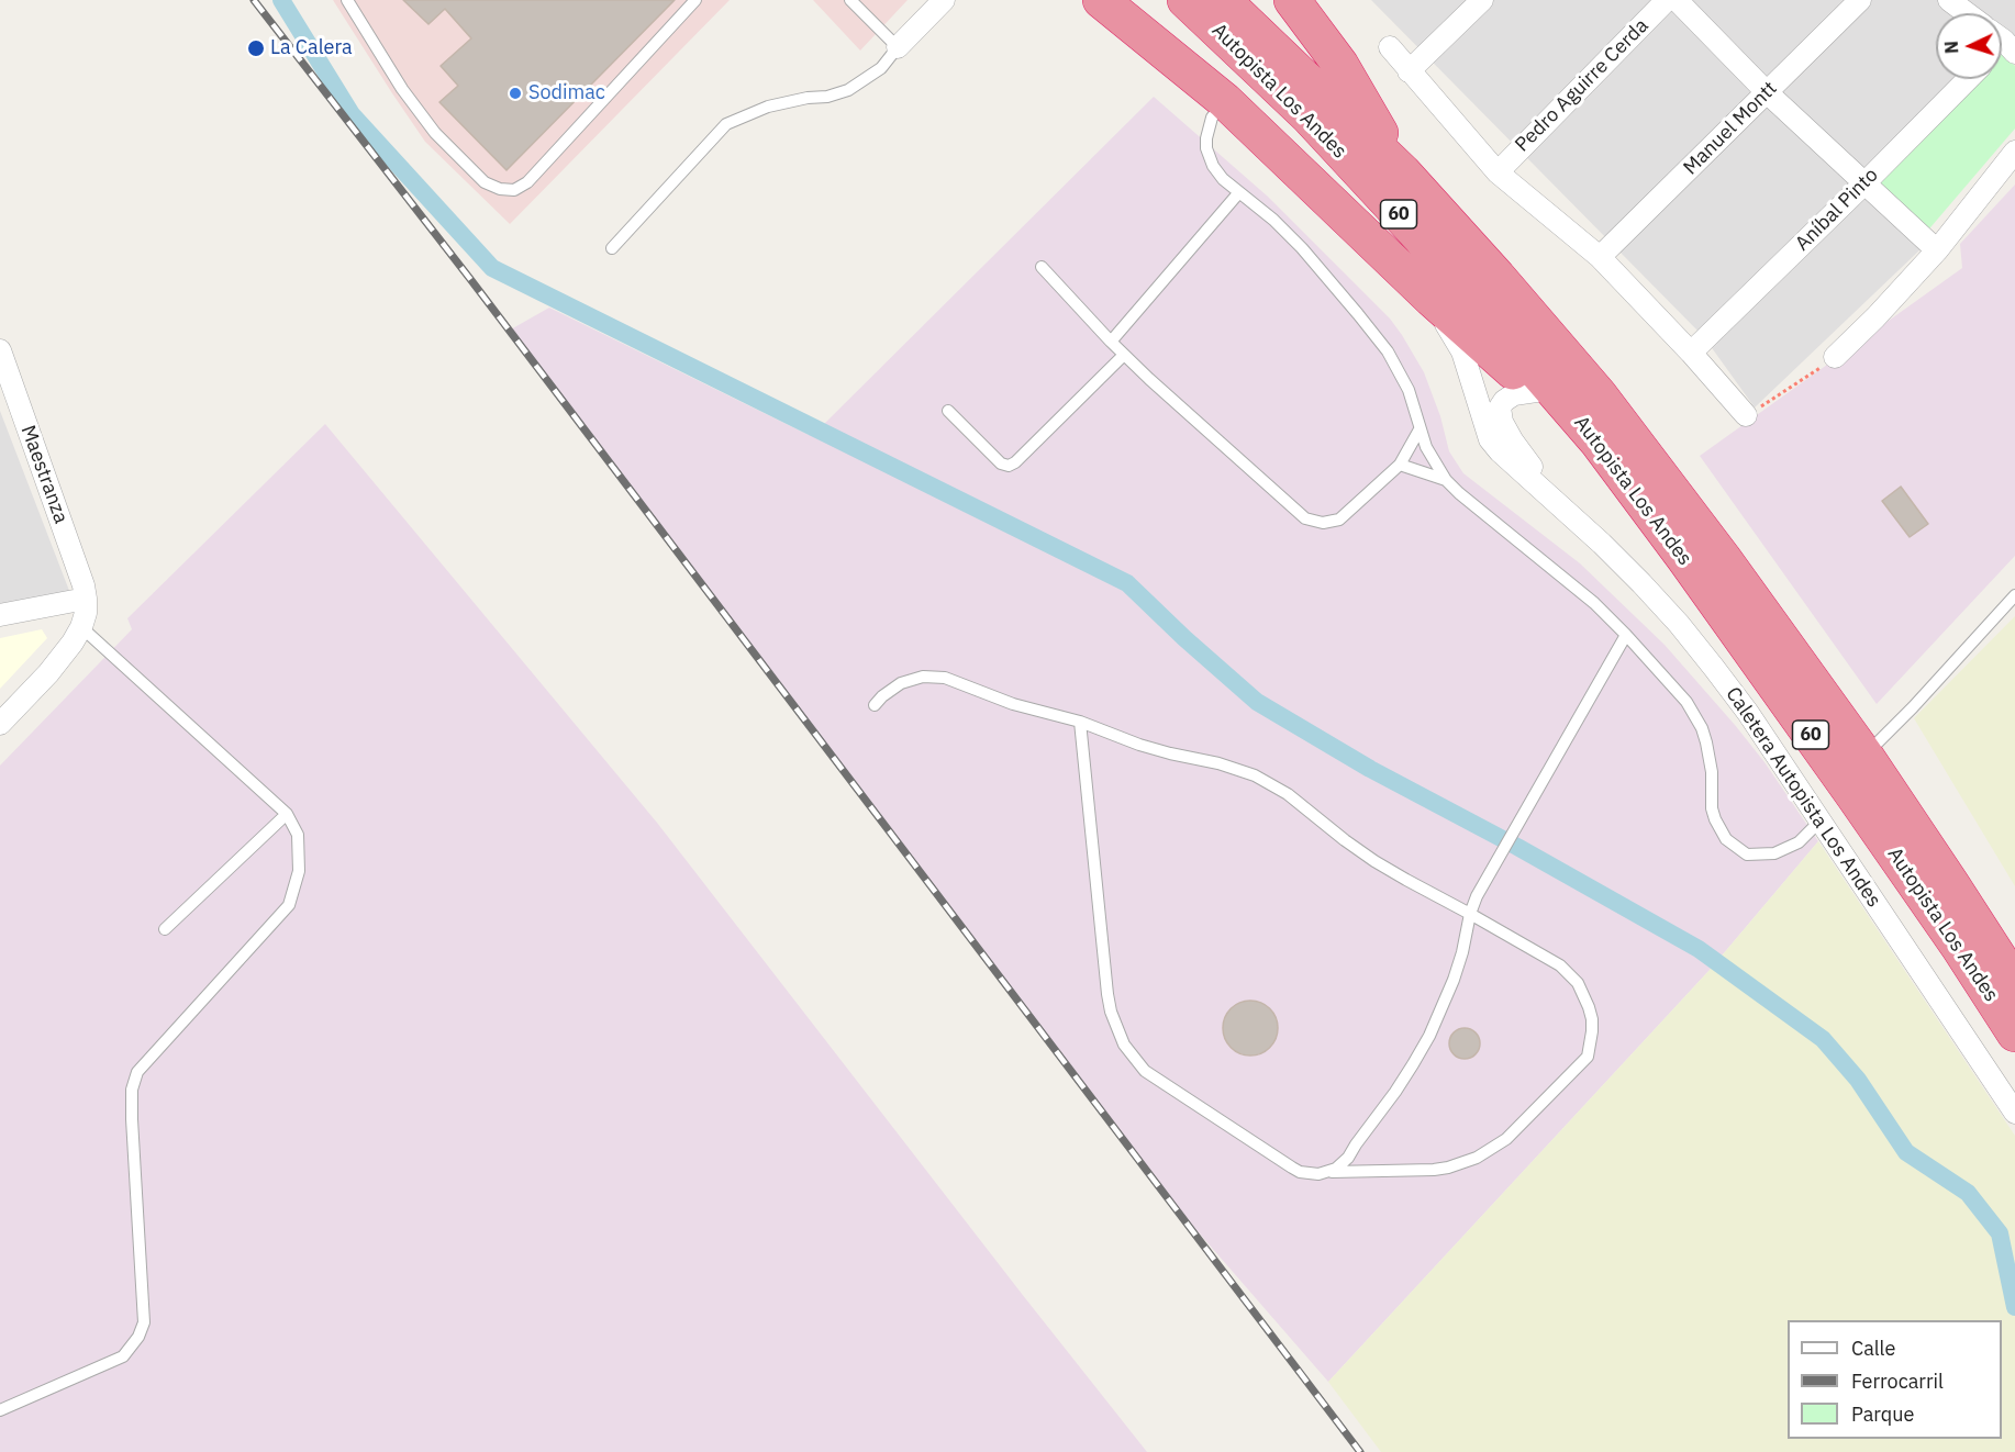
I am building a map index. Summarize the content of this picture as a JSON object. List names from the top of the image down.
{
  "streets": {
    "highway": ["Autopista Los Andes", "60"],
    "street": [
      "Pedro Aguirre Cerda",
      "Manuel Montt",
      "Aníbal Pinto",
      "Maestranza",
      "Caletera Autopista Los Andes"
    ]
  },
  "places": ["La Calera", "Sodimac"],
  "legend": ["Calle", "Ferrocarril", "Parque"],
  "north": "left"
}
